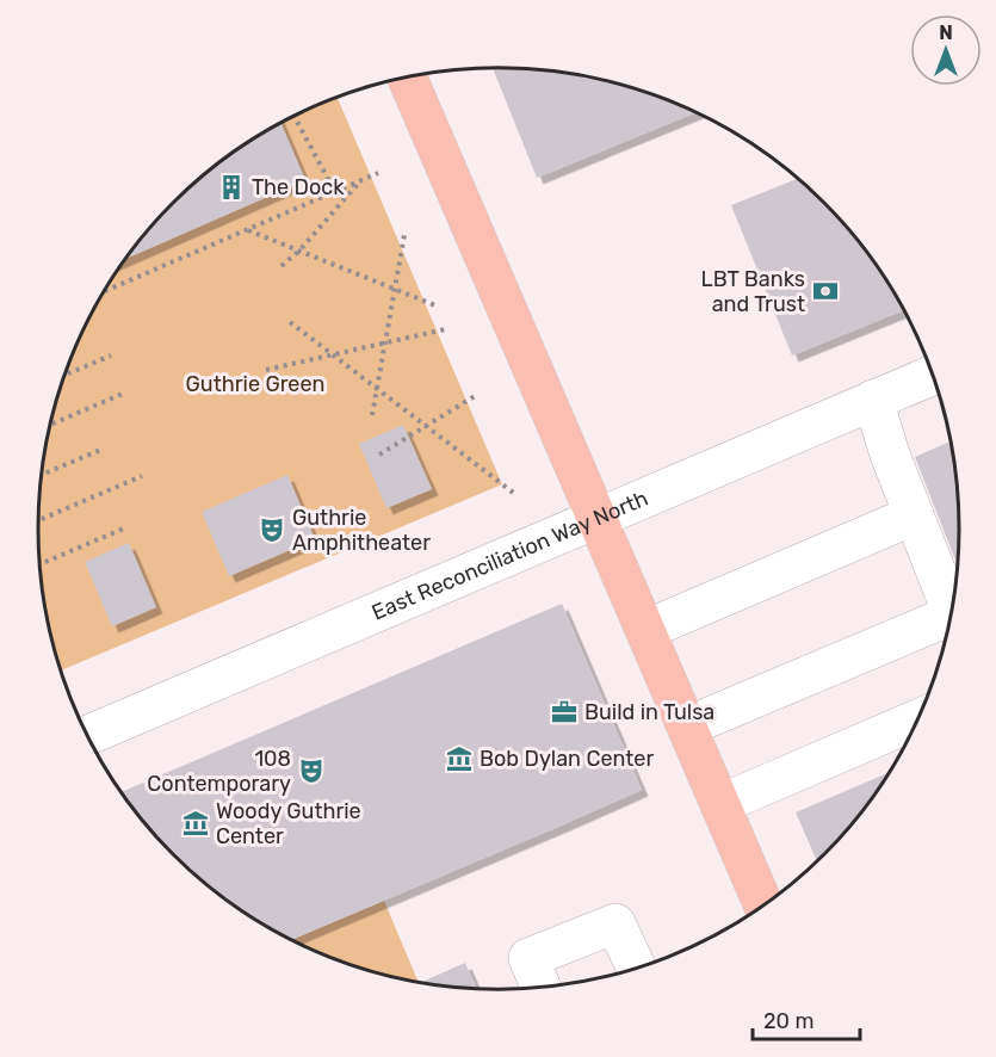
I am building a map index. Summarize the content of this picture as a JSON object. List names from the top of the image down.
{
  "streets": {
    "street": ["East Reconciliation Way North"]
  },
  "parks": ["Guthrie Green"],
  "places": {
    "building": ["The Dock"],
    "bank": ["LBT Banks and Trust"],
    "theatre": ["Guthrie Amphitheater", "108 Contemporary"],
    "office": ["Build in Tulsa"],
    "museum": ["Bob Dylan Center", "Woody Guthrie Center"]
  },
  "scale_bar": "20 m",
  "north": "top"
}
